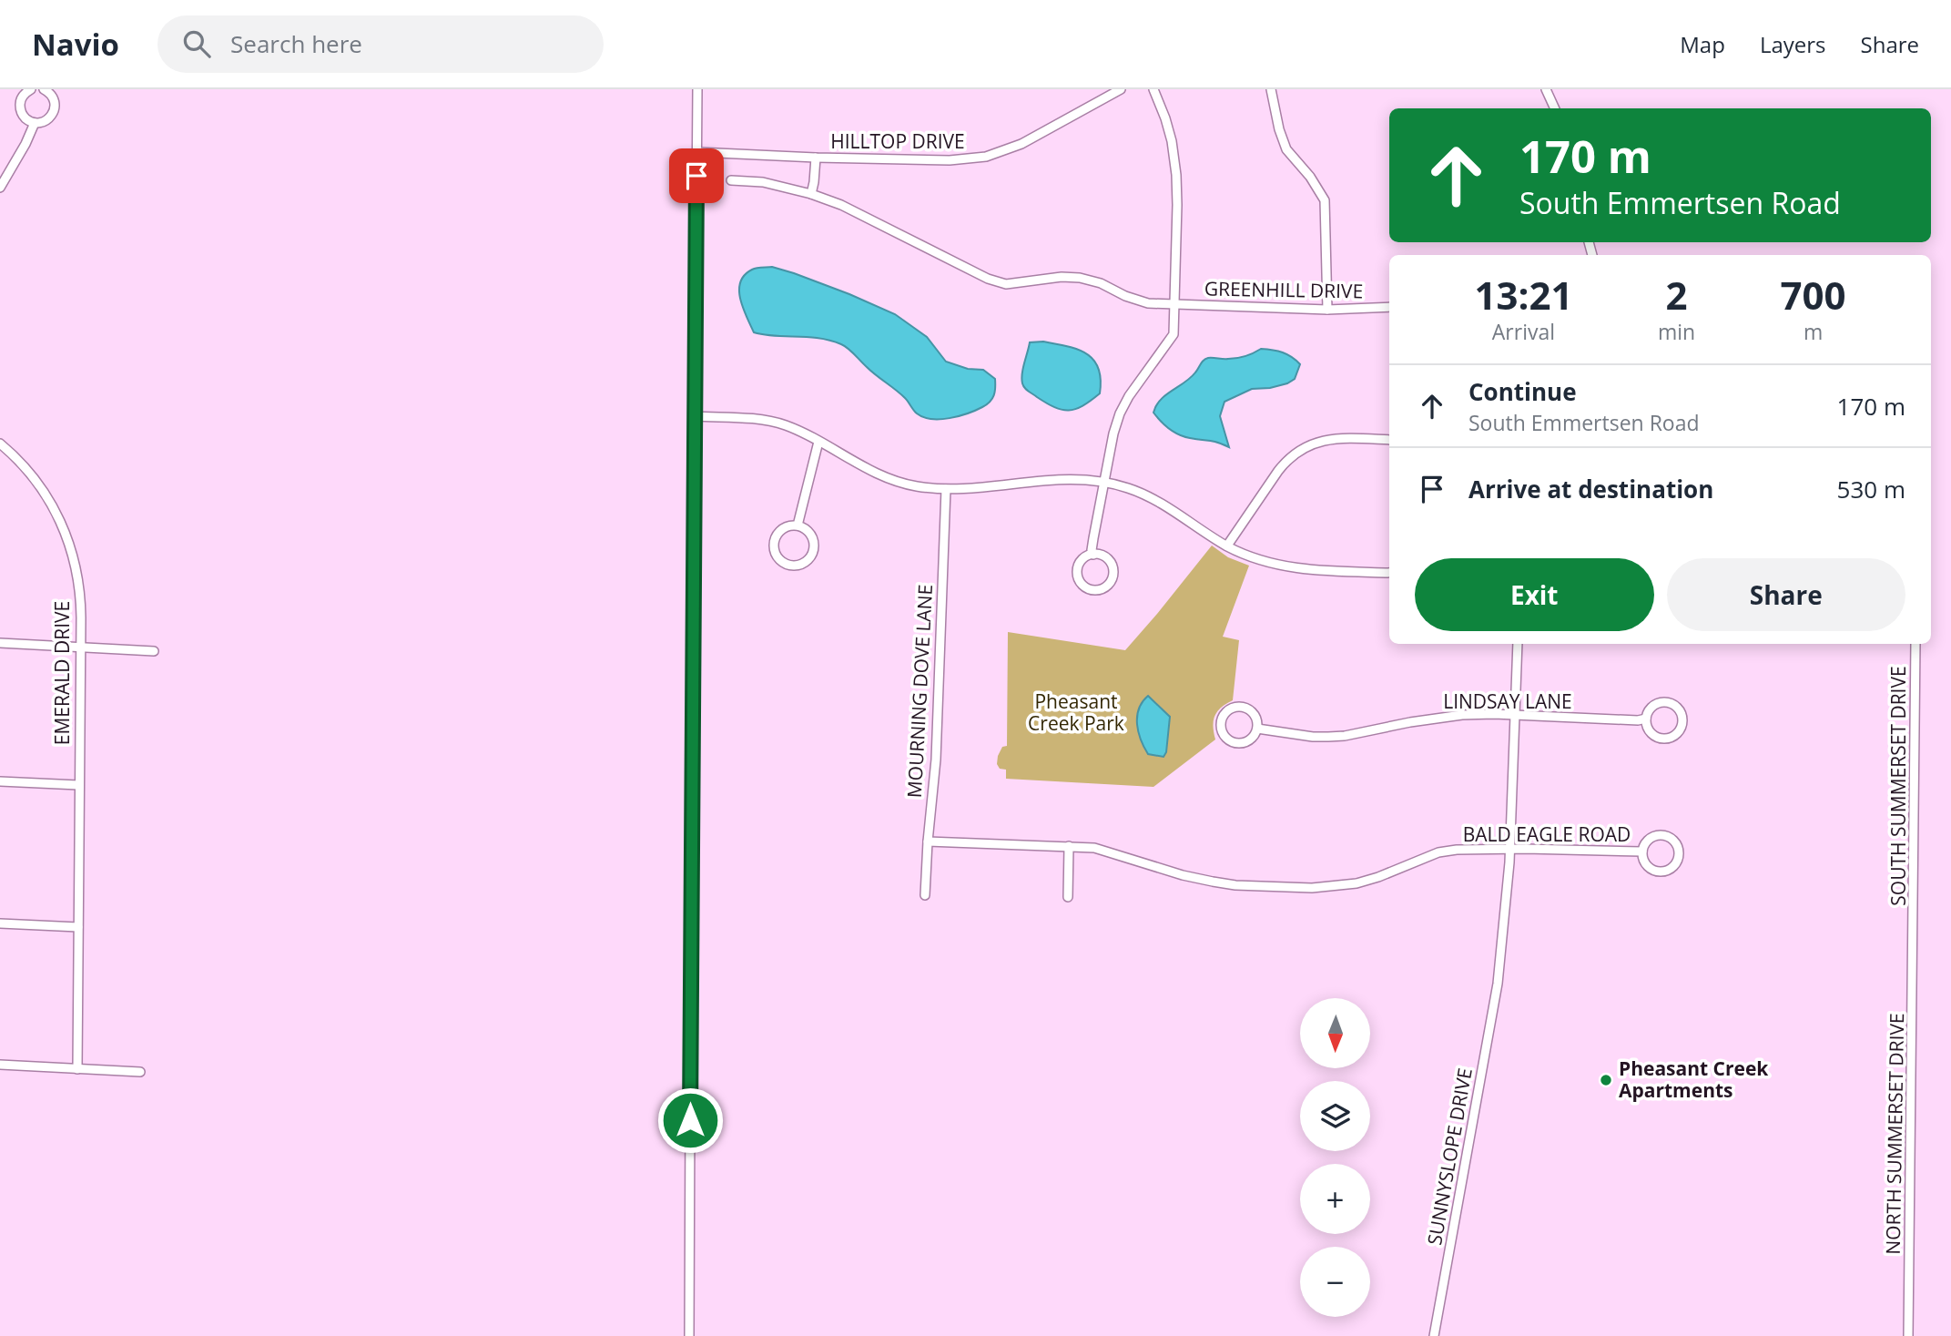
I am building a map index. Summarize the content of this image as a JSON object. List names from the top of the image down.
{
  "streets": {
    "street": [
      "HILLTOP DRIVE",
      "GREENHILL DRIVE",
      "EMERALD DRIVE",
      "MOURNING DOVE LANE",
      "LINDSAY LANE",
      "SOUTH SUMMERSET DRIVE",
      "BALD EAGLE ROAD",
      "NORTH SUMMERSET DRIVE",
      "SUNNYSLOPE DRIVE"
    ]
  },
  "crossings": [
    ["MOURNING DOVE LANE", "BALD EAGLE ROAD"],
    ["LINDSAY LANE", "SUNNYSLOPE DRIVE"],
    ["SOUTH SUMMERSET DRIVE", "NORTH SUMMERSET DRIVE"],
    ["BALD EAGLE ROAD", "SUNNYSLOPE DRIVE"]
  ],
  "parks": ["Pheasant Creek Park"],
  "places": ["Pheasant Creek Apartments"],
  "north": "bottom",
  "page": {
    "header": "Navio",
    "search": "Search here",
    "nav": ["Map", "Layers", "Share"],
    "turn": ["170 m", "South Emmertsen Road"],
    "eta": [
      "13:21",
      "Arrival",
      "2",
      "min",
      "700",
      "m"
    ],
    "list": [
      {
        "name": "Continue",
        "note": "South Emmertsen Road",
        "value": "170 m"
      },
      {
        "name": "Arrive at destination",
        "value": "530 m"
      }
    ],
    "buttons": ["Exit", "Share"],
    "map_buttons": ["+", "−"]
  }
}
